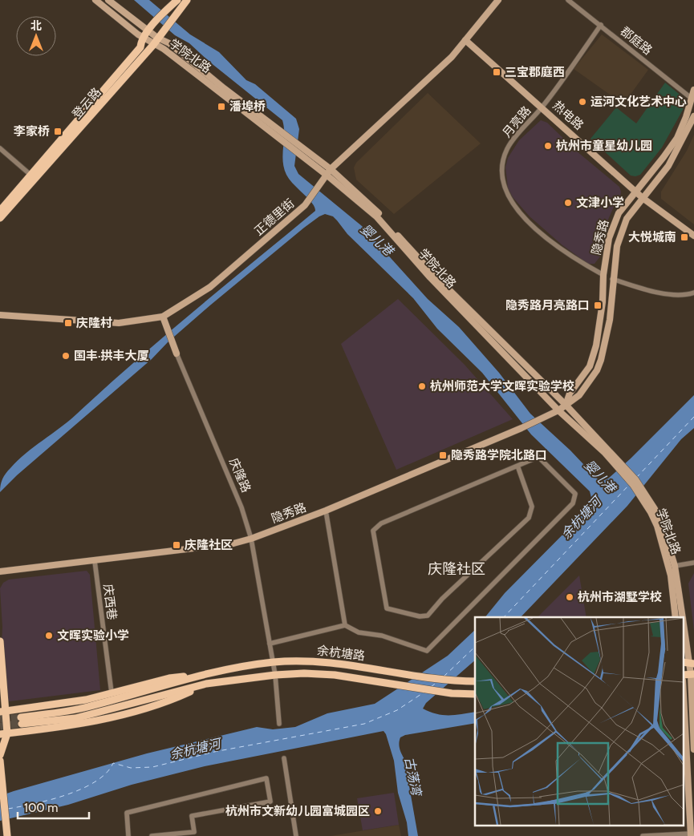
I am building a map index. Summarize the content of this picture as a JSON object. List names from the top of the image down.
{
  "streets": {
    "main road": [
      "学院北路",
      "登云路",
      "热电路",
      "正德里街",
      "隐秀路",
      "庆隆路",
      "余杭塘路"
    ],
    "street": ["郡庭路", "月亮路", "庆西巷"]
  },
  "crossings": [
    ["郡庭路", "月亮路"],
    ["郡庭路", "隐秀路"],
    ["学院北路", "登云路"],
    ["学院北路", "正德里街"],
    ["学院北路", "隐秀路"],
    ["热电路", "月亮路"],
    ["热电路", "正德里街"],
    ["热电路", "隐秀路"],
    ["月亮路", "隐秀路"],
    ["正德里街", "庆隆路"],
    ["隐秀路", "庆隆路"],
    ["隐秀路", "庆西巷"],
    ["庆隆路", "余杭塘路"],
    ["庆西巷", "余杭塘路"]
  ],
  "districts": ["庆隆社区"],
  "water": ["婴儿港", "余杭塘河", "古荡湾"],
  "places": {
    "transit": [
      "三宝郡庭西",
      "潘埠桥",
      "李家桥",
      "大悦城南",
      "隐秀路月亮路口",
      "庆隆村",
      "隐秀路学院北路口",
      "庆隆社区"
    ],
    "other": [
      "运河文化艺术中心",
      "杭州市童星幼儿园",
      "文津小学",
      "国丰·拱丰大厦",
      "杭州师范大学文晖实验学校",
      "杭州市湖墅学校",
      "文晖实验小学",
      "杭州市文新幼儿园富城园区"
    ]
  },
  "scale_bar": "100 m",
  "north": "top"
}
